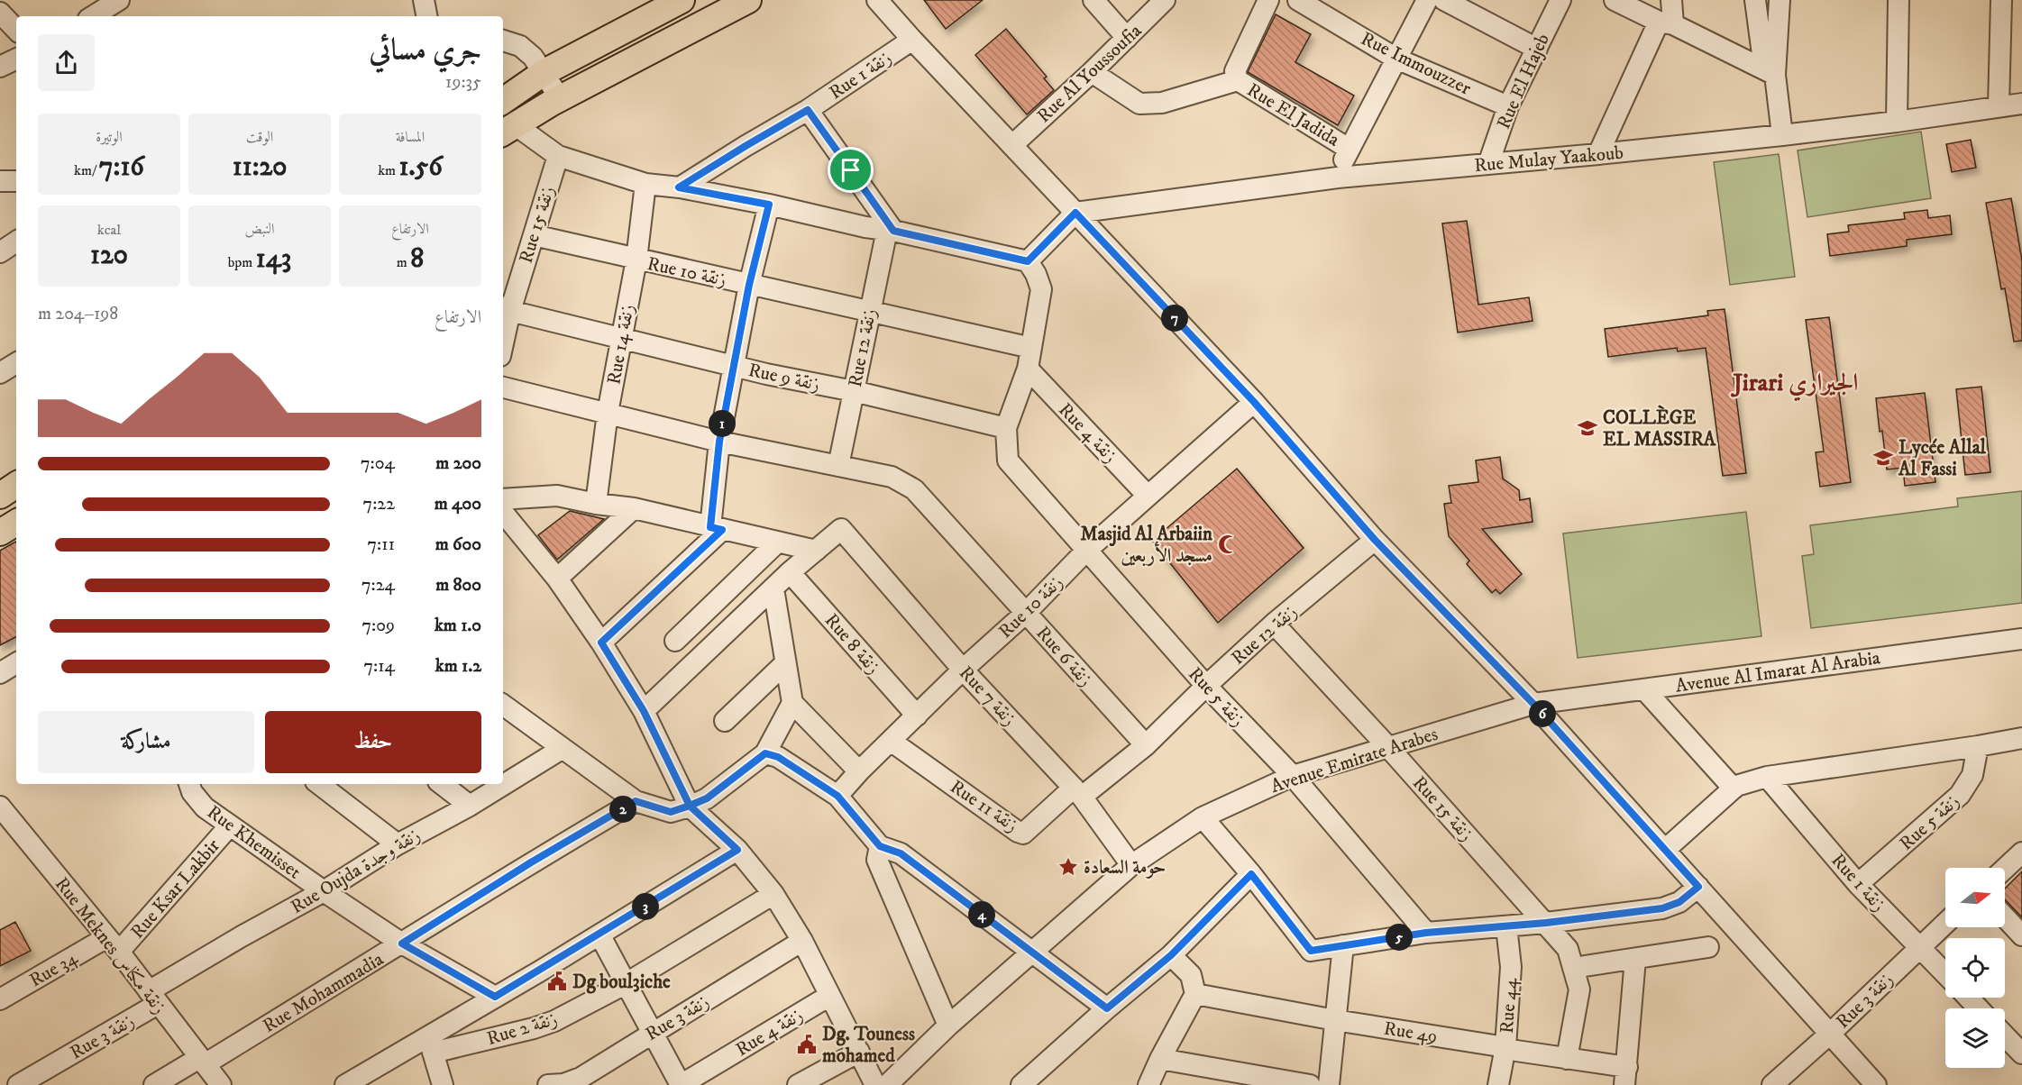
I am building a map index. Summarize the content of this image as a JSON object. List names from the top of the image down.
{
  "streets": {
    "street": [
      "Rue Immouzzer",
      "Rue Al Youssoufia",
      "Rue 1 زنقة",
      "Rue El Hajeb",
      "Rue El Jadida",
      "Rue Mulay Yaakoub",
      "Rue 15 زنقة",
      "Rue 10 زنقة",
      "Rue 14 زنقة",
      "Rue 12 زنقة",
      "Rue 9 زنقة",
      "Rue 4 زنقة",
      "Rue 8 زنقة",
      "Rue 6 زنقة",
      "Avenue Al Imarat Al Arabia",
      "Rue 7 زنقة",
      "Rue 5 زنقة",
      "Avenue Emirate Arabes",
      "Rue 11 زنقة",
      "Rue Khemisset",
      "Rue Oujda زنقة وجدة",
      "Rue Ksar Lakbir",
      "Rue Meknes زنقة مكناس",
      "Rue 34",
      "Rue Mohammadia",
      "Rue 3 زنقة",
      "Rue 44",
      "Rue 2 زنقة",
      "Rue 49"
    ]
  },
  "crossings": [
    ["Rue Immouzzer", "Rue El Hajeb"],
    ["Rue Al Youssoufia", "Rue El Jadida"],
    ["Rue 1 زنقة", "Rue 12 زنقة"],
    ["Rue 1 زنقة", "Rue 5 زنقة"],
    ["Rue 1 زنقة", "Rue 3 زنقة"],
    ["Rue El Hajeb", "Rue Mulay Yaakoub"],
    ["Rue 15 زنقة", "Rue 10 زنقة"],
    ["Rue 15 زنقة", "Rue 12 زنقة"],
    ["Rue 15 زنقة", "Rue 9 زنقة"],
    ["Rue 15 زنقة", "Avenue Emirate Arabes"],
    ["Rue 15 زنقة", "Rue 49"],
    ["Rue 10 زنقة", "Rue 14 زنقة"],
    ["Rue 10 زنقة", "Rue 12 زنقة"],
    ["Rue 10 زنقة", "Rue 4 زنقة"],
    ["Rue 10 زنقة", "Rue 8 زنقة"],
    ["Rue 10 زنقة", "Rue 6 زنقة"],
    ["Rue 10 زنقة", "Rue 7 زنقة"],
    ["Rue 10 زنقة", "Rue 5 زنقة"],
    ["Rue 10 زنقة", "Rue 11 زنقة"],
    ["Rue 14 زنقة", "Rue 9 زنقة"],
    ["Rue 12 زنقة", "Rue 9 زنقة"],
    ["Rue 12 زنقة", "Rue 6 زنقة"],
    ["Rue 12 زنقة", "Rue 7 زنقة"],
    ["Rue 12 زنقة", "Rue 5 زنقة"],
    ["Rue 12 زنقة", "Rue 11 زنقة"],
    ["Rue 9 زنقة", "Rue 5 زنقة"],
    ["Avenue Al Imarat Al Arabia", "Avenue Emirate Arabes"],
    ["Rue 7 زنقة", "Avenue Emirate Arabes"],
    ["Rue 7 زنقة", "Rue 11 زنقة"],
    ["Rue 5 زنقة", "Avenue Emirate Arabes"],
    ["Rue Khemisset", "Rue Oujda زنقة وجدة"],
    ["Rue Khemisset", "Rue Ksar Lakbir"],
    ["Rue Khemisset", "Rue Mohammadia"],
    ["Rue Oujda زنقة وجدة", "Rue Meknes زنقة مكناس"],
    ["Rue Oujda زنقة وجدة", "Rue 3 زنقة"],
    ["Rue Ksar Lakbir", "Rue Meknes زنقة مكناس"],
    ["Rue Ksar Lakbir", "Rue 34"],
    ["Rue Meknes زنقة مكناس", "Rue 34"],
    ["Rue Meknes زنقة مكناس", "Rue Mohammadia"],
    ["Rue Meknes زنقة مكناس", "Rue 3 زنقة"],
    ["Rue 44", "Rue 49"]
  ],
  "districts": ["Jirari الجيراري"],
  "places": {
    "school or university": ["COLLÈGE EL MASSIRA", "Lycée Allal Al Fassi"],
    "mosque": ["Masjid Al Arbaiin مسجد الأربعين"],
    "place": ["حومة السعادة"],
    "public building": ["Dg boul3iche", "Dg. Touness mohamed"]
  },
  "north": "right",
  "page": {
    "heading": ["جري مسائي", "19:35"],
    "stats": [
      ["المسافة", "1.56 km"],
      ["الوقت", "11:20"],
      ["الوتيرة", "7:16 /km"],
      ["الارتفاع", "8 m"],
      ["النبض", "143 bpm"],
      ["kcal", "120"]
    ],
    "chart": ["الارتفاع", "198–204 m"],
    "pins": [
      "7",
      "1",
      "6",
      "2",
      "3",
      "4",
      "5"
    ],
    "list": [
      {
        "name": "200 m",
        "note": "7:04"
      },
      {
        "name": "400 m",
        "note": "7:22"
      },
      {
        "name": "600 m",
        "note": "7:11"
      },
      {
        "name": "800 m",
        "note": "7:24"
      },
      {
        "name": "1.0 km",
        "note": "7:09"
      },
      {
        "name": "1.2 km",
        "note": "7:14"
      }
    ],
    "buttons": ["حفظ", "مشاركة"]
  }
}
